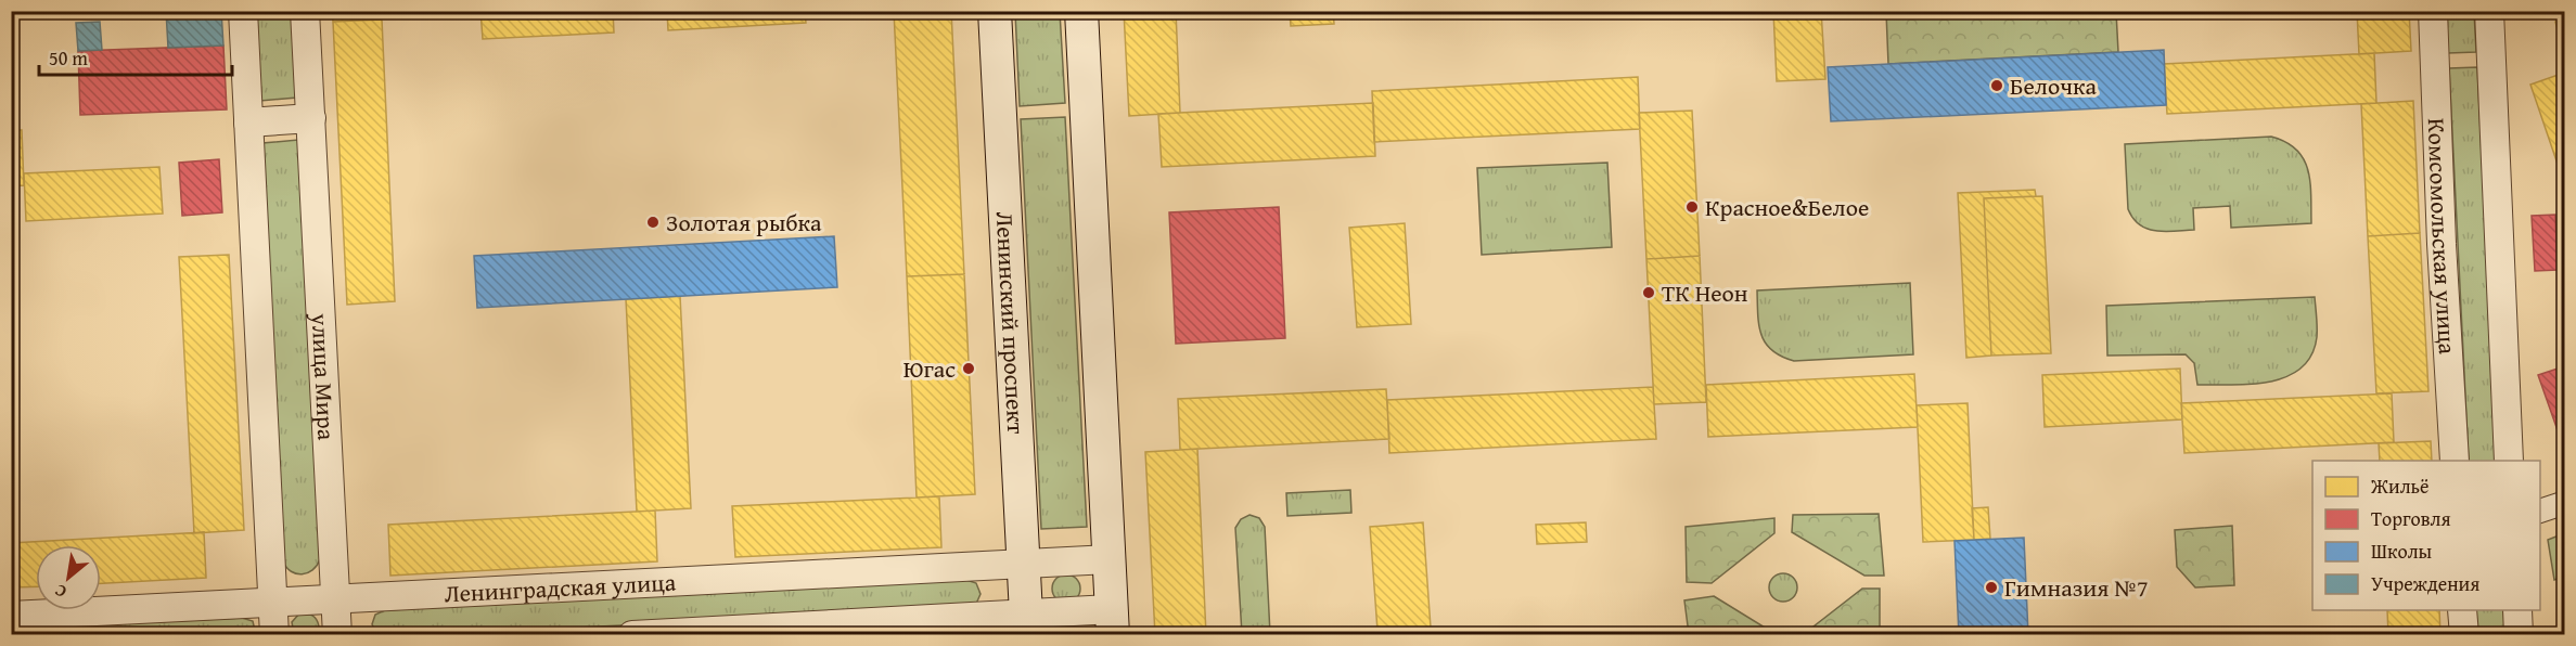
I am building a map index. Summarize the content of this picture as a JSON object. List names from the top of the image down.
{
  "streets": {
    "main road": ["Ленинский проспект"],
    "street": ["Комсомольская улица", "улица Мира", "Ленинградская улица"]
  },
  "crossings": [
    ["Ленинский проспект", "Ленинградская улица"],
    ["улица Мира", "Ленинградская улица"]
  ],
  "places": [
    "Белочка",
    "Красное&Белое",
    "Золотая рыбка",
    "ТК Неон",
    "Югас",
    "Гимназия №7"
  ],
  "legend": [
    "Жильё",
    "Торговля",
    "Школы",
    "Учреждения"
  ],
  "scale_bar": "50 m",
  "north": "bottom left"
}
